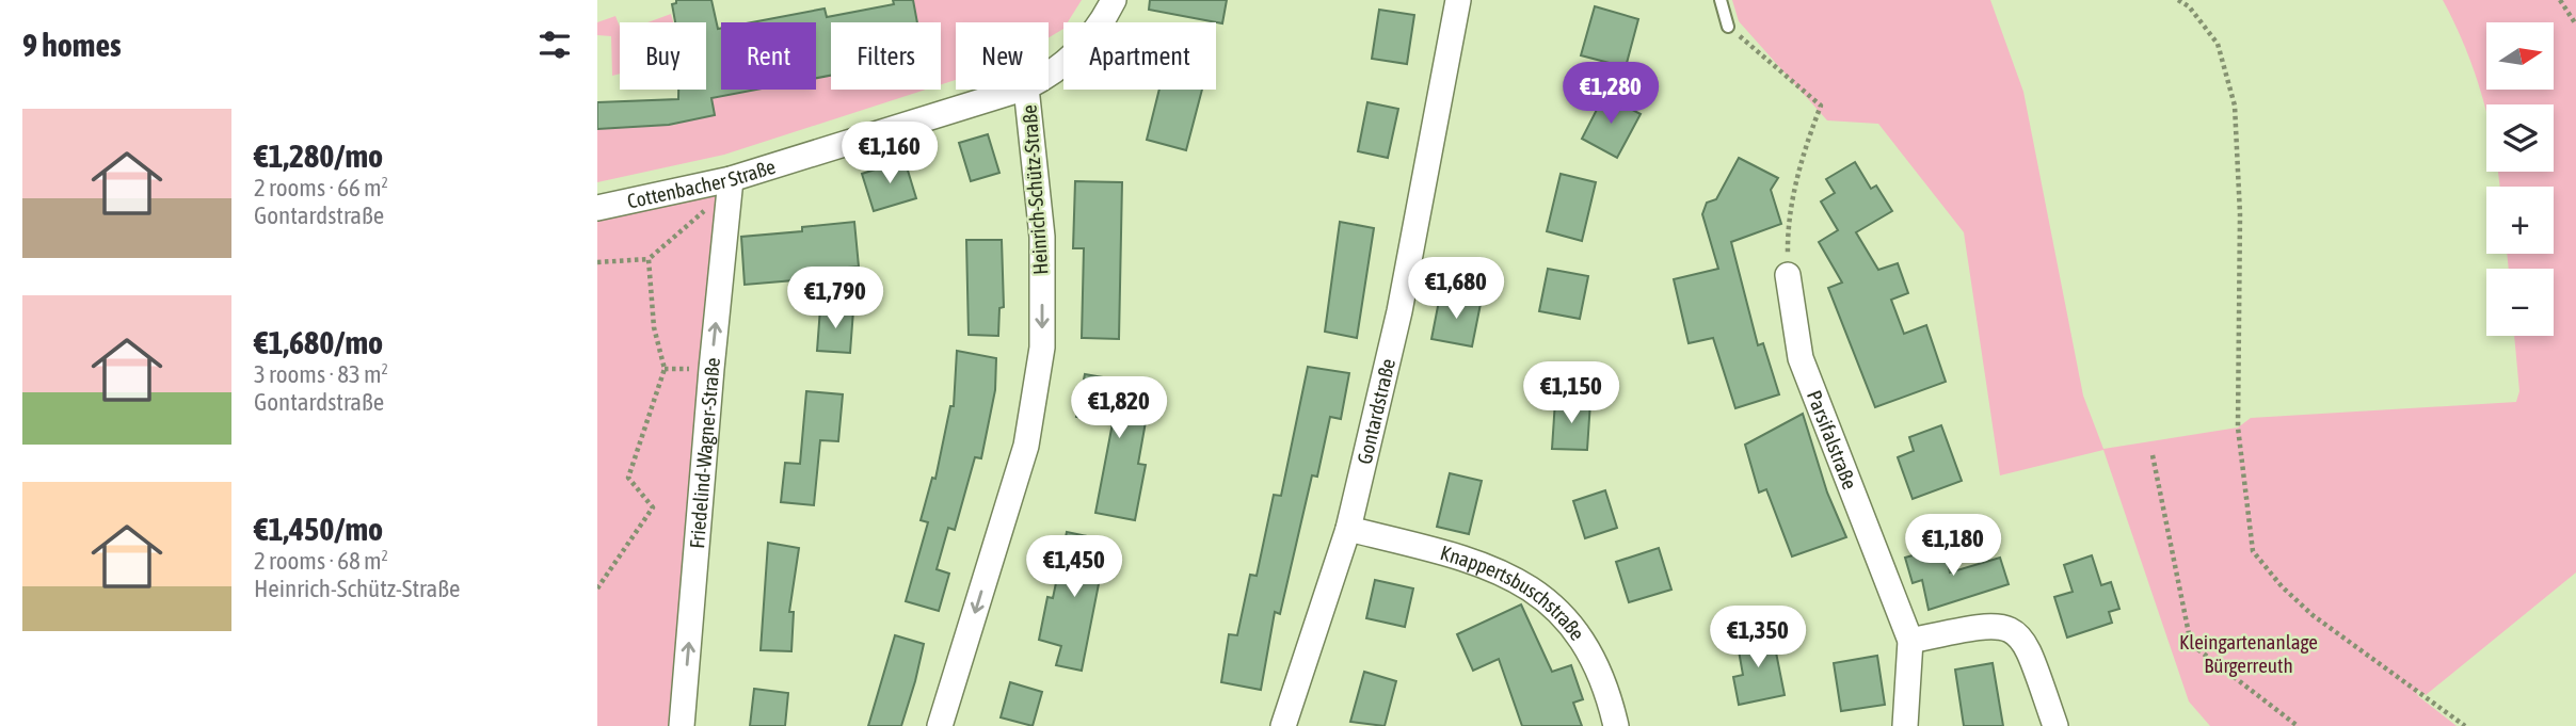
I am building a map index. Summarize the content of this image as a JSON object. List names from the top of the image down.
{
  "streets": {
    "street": [
      "Cottenbacher Straße",
      "Heinrich-Schütz-Straße",
      "Gontardstraße",
      "Parsifalstraße",
      "Friedelind-Wagner-Straße",
      "Knappertsbuschstraße"
    ]
  },
  "crossings": [
    ["Cottenbacher Straße", "Friedelind-Wagner-Straße"],
    ["Gontardstraße", "Knappertsbuschstraße"]
  ],
  "one_way": ["Heinrich-Schütz-Straße", "Friedelind-Wagner-Straße"],
  "parks": ["Kleingartenanlage Bürgerreuth"],
  "north": "right",
  "page": {
    "heading": "9 homes",
    "map_buttons": ["+", "−"],
    "chip": [
      "Buy",
      "Rent",
      "Filters",
      "New",
      "Apartment"
    ],
    "price": [
      "€1,280",
      "€1,160",
      "€1,680",
      "€1,790",
      "€1,150",
      "€1,820",
      "€1,180",
      "€1,450",
      "€1,350"
    ],
    "list": [
      {
        "name": "€1,280/mo",
        "note": "2 rooms · 66 m² · Gontardstraße"
      },
      {
        "name": "€1,680/mo",
        "note": "3 rooms · 83 m² · Gontardstraße"
      },
      {
        "name": "€1,450/mo",
        "note": "2 rooms · 68 m² · Heinrich-Schütz-Straße"
      }
    ]
  }
}
